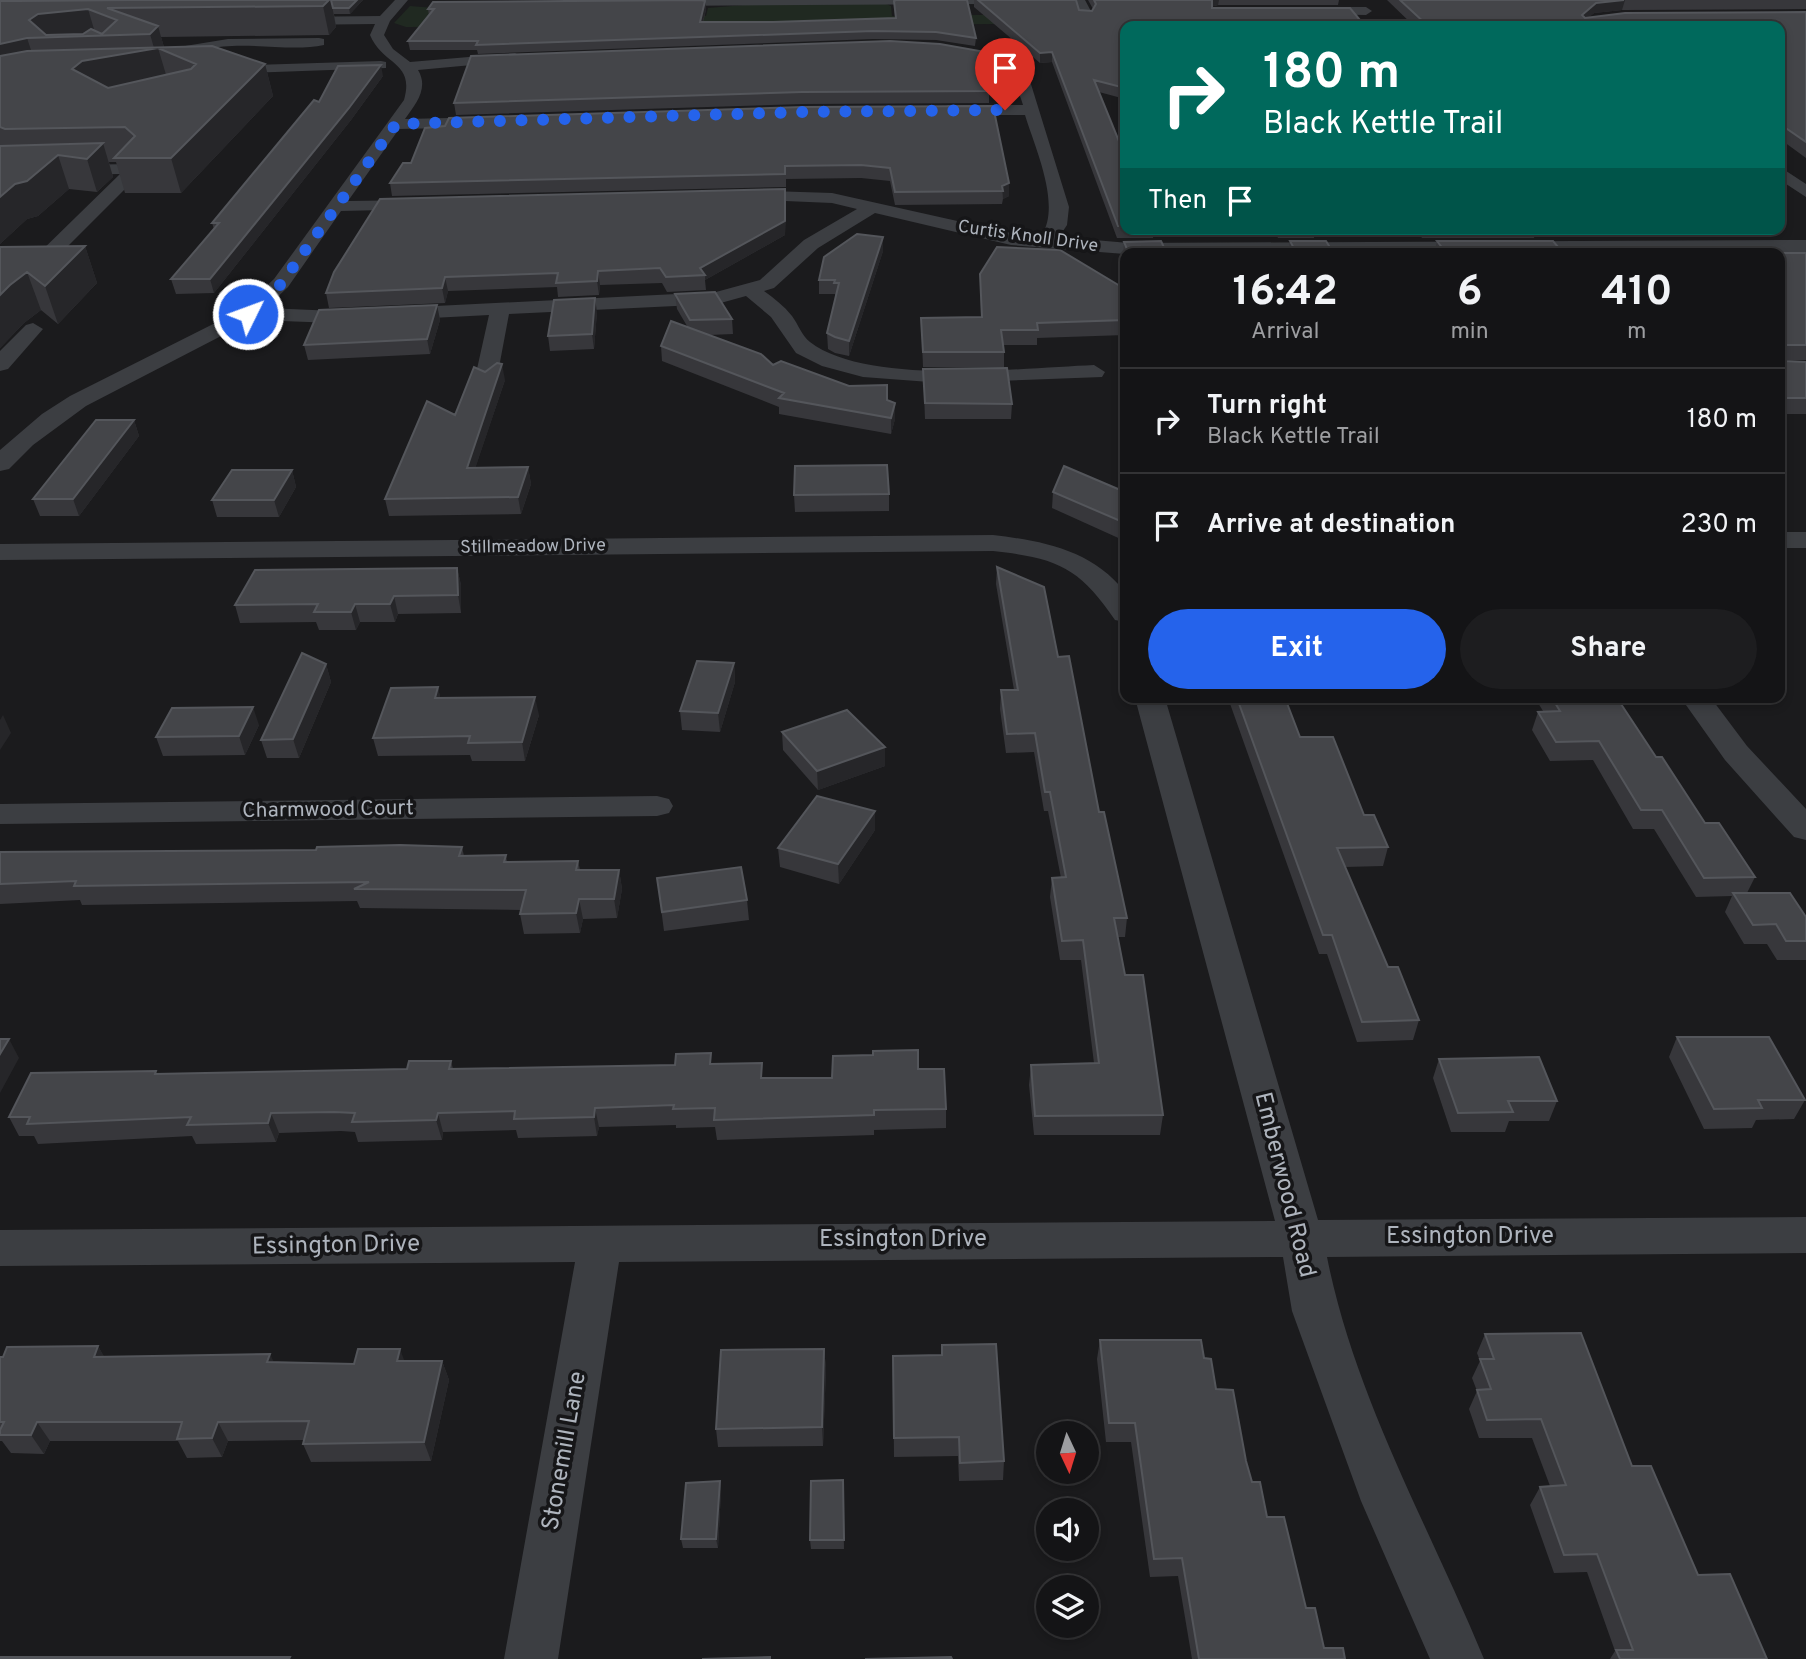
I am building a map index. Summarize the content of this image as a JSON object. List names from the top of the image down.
{
  "streets": {
    "street": [
      "Curtis Knoll Drive",
      "Stillmeadow Drive",
      "Charmwood Court",
      "Emberwood Road",
      "Essington Drive",
      "Stonemill Lane"
    ]
  },
  "crossings": [
    ["Emberwood Road", "Essington Drive"],
    ["Essington Drive", "Stonemill Lane"]
  ],
  "north": "bottom",
  "page": {
    "turn": ["180 m", "Black Kettle Trail"],
    "then": "Then",
    "eta": [
      "16:42",
      "Arrival",
      "6",
      "min",
      "410",
      "m"
    ],
    "list": [
      {
        "name": "Turn right",
        "note": "Black Kettle Trail",
        "value": "180 m"
      },
      {
        "name": "Arrive at destination",
        "value": "230 m"
      }
    ],
    "buttons": ["Exit", "Share"]
  }
}
